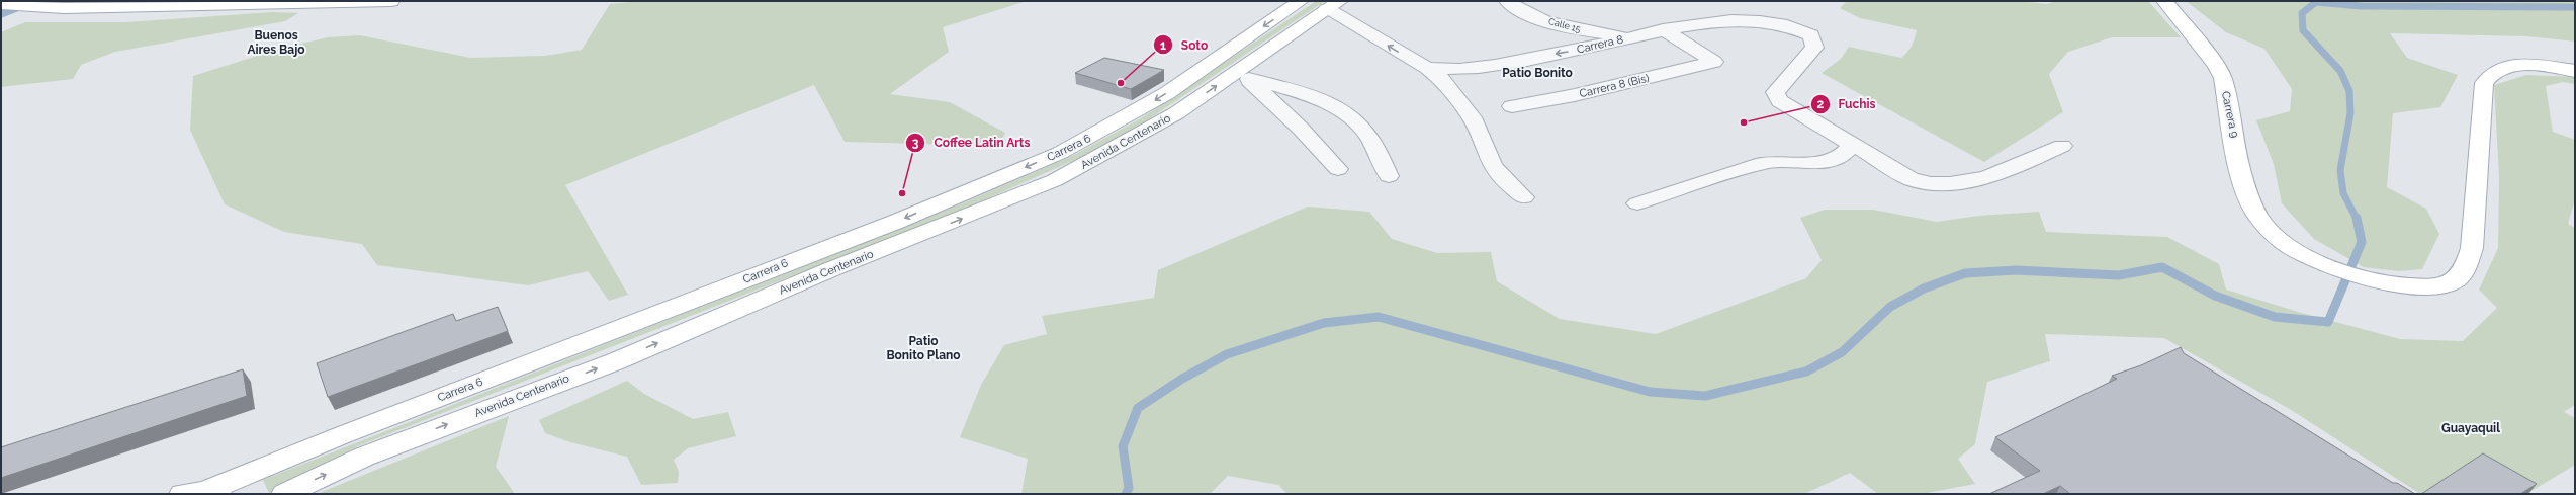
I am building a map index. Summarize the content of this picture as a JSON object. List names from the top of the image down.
{
  "streets": {
    "main road": ["Carrera 9", "Avenida Centenario", "Carrera 6"],
    "street": ["Calle 15", "Carrera 8", "Carrera 8 (Bis)"]
  },
  "crossings": [
    ["Calle 15", "Carrera 8"],
    ["Carrera 8", "Carrera 8 (Bis)"]
  ],
  "one_way": ["Carrera 8", "Avenida Centenario", "Carrera 6"],
  "districts": [
    "Buenos Aires Bajo",
    "Patio Bonito",
    "Patio Bonito Plano",
    "Guayaquil"
  ],
  "places": ["Soto", "Fuchis", "Coffee Latin Arts"]
}
